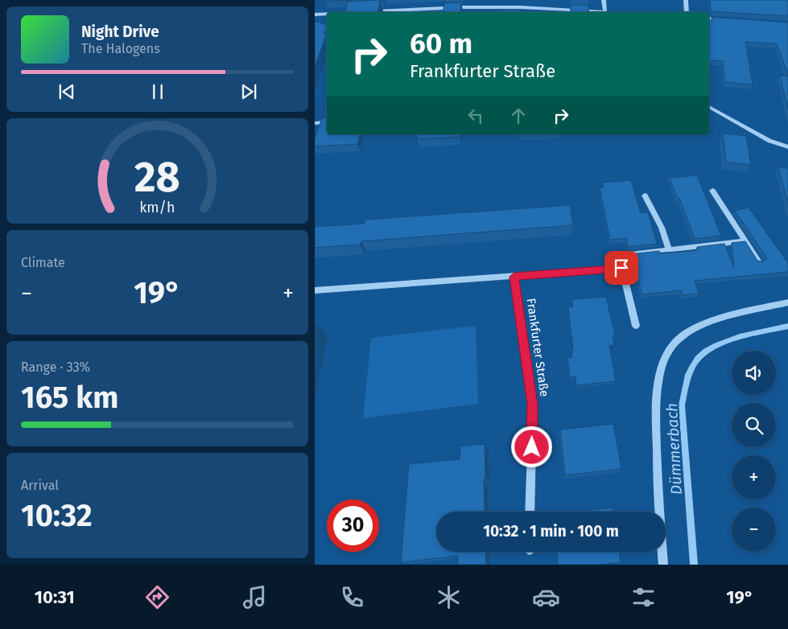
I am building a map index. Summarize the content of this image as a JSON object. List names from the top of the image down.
{
  "streets": {
    "street": ["Frankfurter Straße"]
  },
  "water": ["Dümmerbach"],
  "page": {
    "turn": ["60 m", "Frankfurter Straße"],
    "song": ["Night Drive", "The Halogens"],
    "tile": [
      "Climate",
      ["Range · 33%", "165 km"],
      ["Arrival", "10:32"]
    ],
    "heat": ["−", "19°", "+"],
    "map_buttons": ["+", "−"],
    "limit": "30",
    "trip": "10:32 · 1 min · 100 m",
    "tabs": ["10:31", "19°"],
    "gauge": ["28", "km/h"]
  }
}
